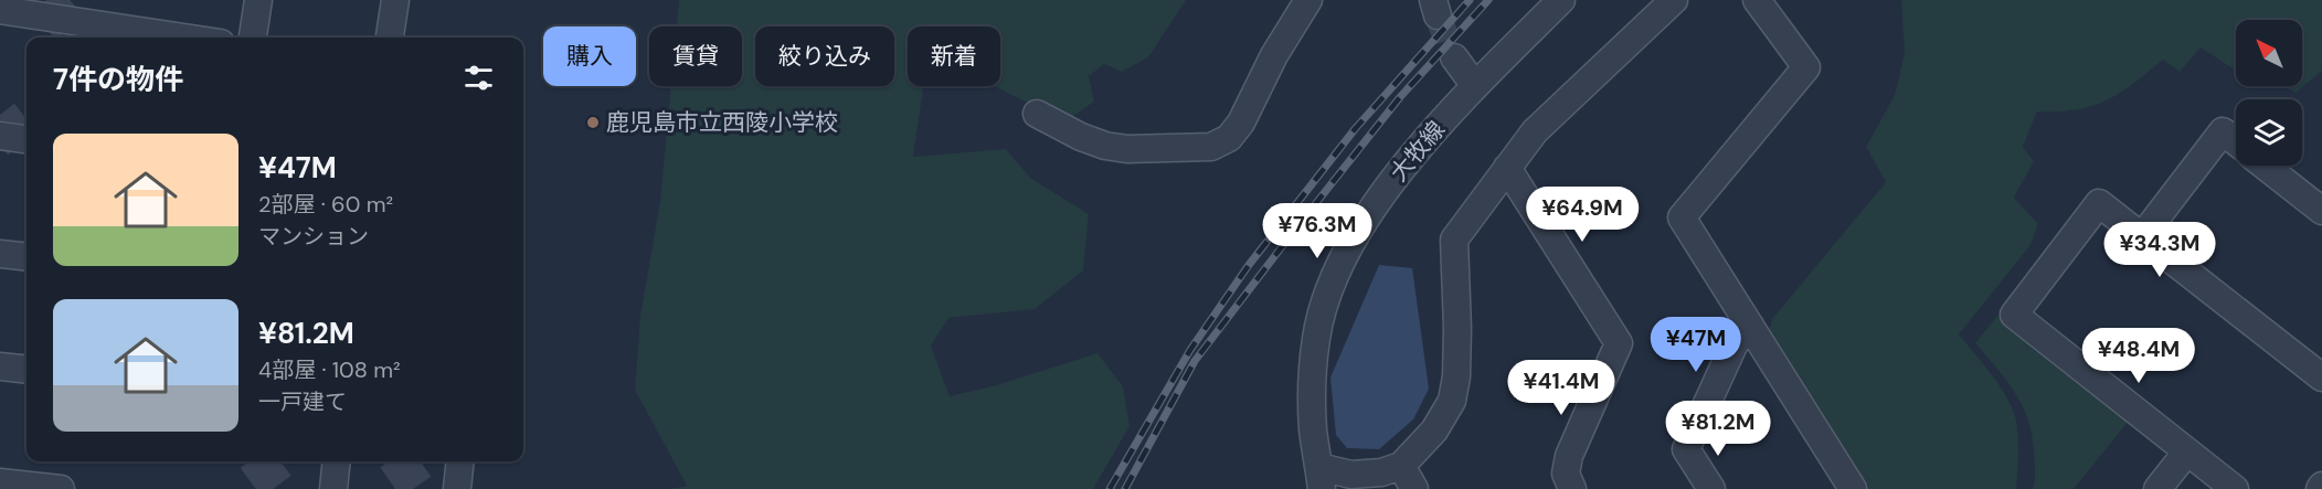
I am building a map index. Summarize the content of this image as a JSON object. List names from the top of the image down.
{
  "streets": {
    "street": ["大牧線"]
  },
  "places": ["鹿児島市立西陵小学校"],
  "north": "top left",
  "page": {
    "chip": [
      "購入",
      "賃貸",
      "絞り込み",
      "新着"
    ],
    "heading": "7件の物件",
    "list": [
      {
        "name": "¥47M",
        "note": "2部屋 · 60 m² · マンション"
      },
      {
        "name": "¥81.2M",
        "note": "4部屋 · 108 m² · 一戸建て"
      }
    ],
    "price": [
      "¥64.9M",
      "¥76.3M",
      "¥34.3M",
      "¥47M",
      "¥48.4M",
      "¥41.4M",
      "¥81.2M"
    ]
  }
}
